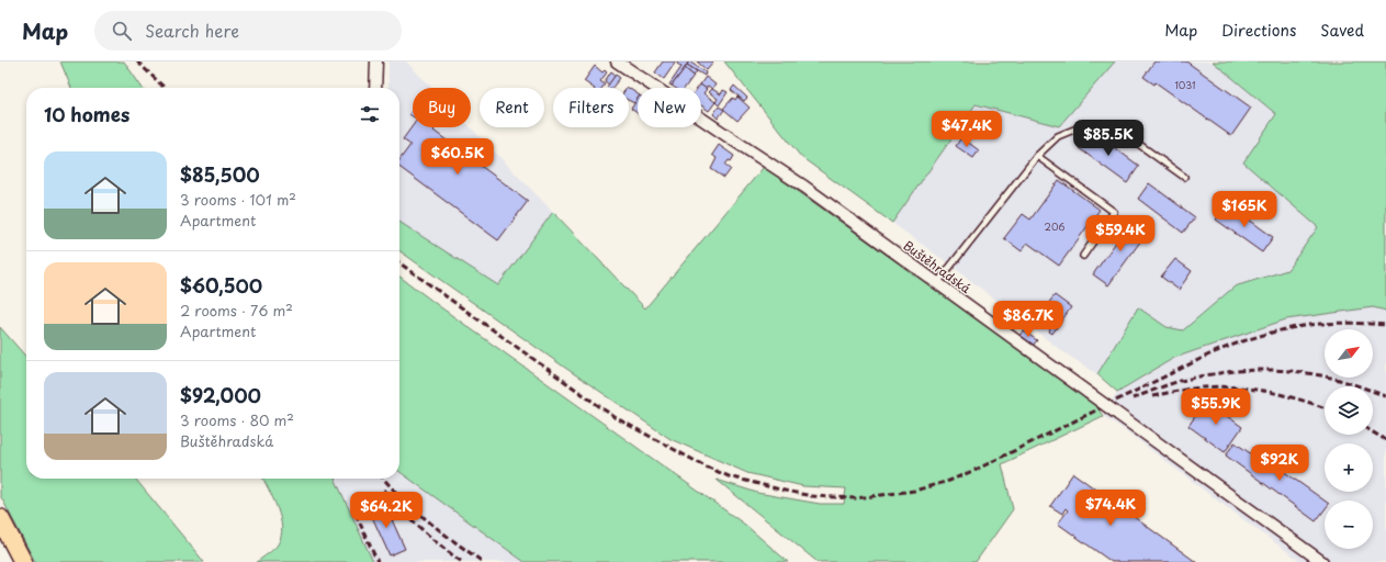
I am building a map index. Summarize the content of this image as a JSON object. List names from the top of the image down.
{
  "streets": {
    "street": ["Buštěhradská"]
  },
  "house_numbers": ["1031", "206"],
  "north": "top right",
  "page": {
    "header": "Map",
    "search": "Search here",
    "nav": ["Map", "Directions", "Saved"],
    "chip": [
      "Buy",
      "Rent",
      "Filters",
      "New"
    ],
    "heading": "10 homes",
    "price": [
      "$47.4K",
      "$85.5K",
      "$60.5K",
      "$165K",
      "$59.4K",
      "$86.7K",
      "$55.9K",
      "$92K",
      "$74.4K",
      "$64.2K"
    ],
    "list": [
      {
        "name": "$85,500",
        "note": "3 rooms · 101 m² · Apartment"
      },
      {
        "name": "$60,500",
        "note": "2 rooms · 76 m² · Apartment"
      },
      {
        "name": "$92,000",
        "note": "3 rooms · 80 m² · Buštěhradská"
      }
    ],
    "map_buttons": ["+", "−"]
  }
}
